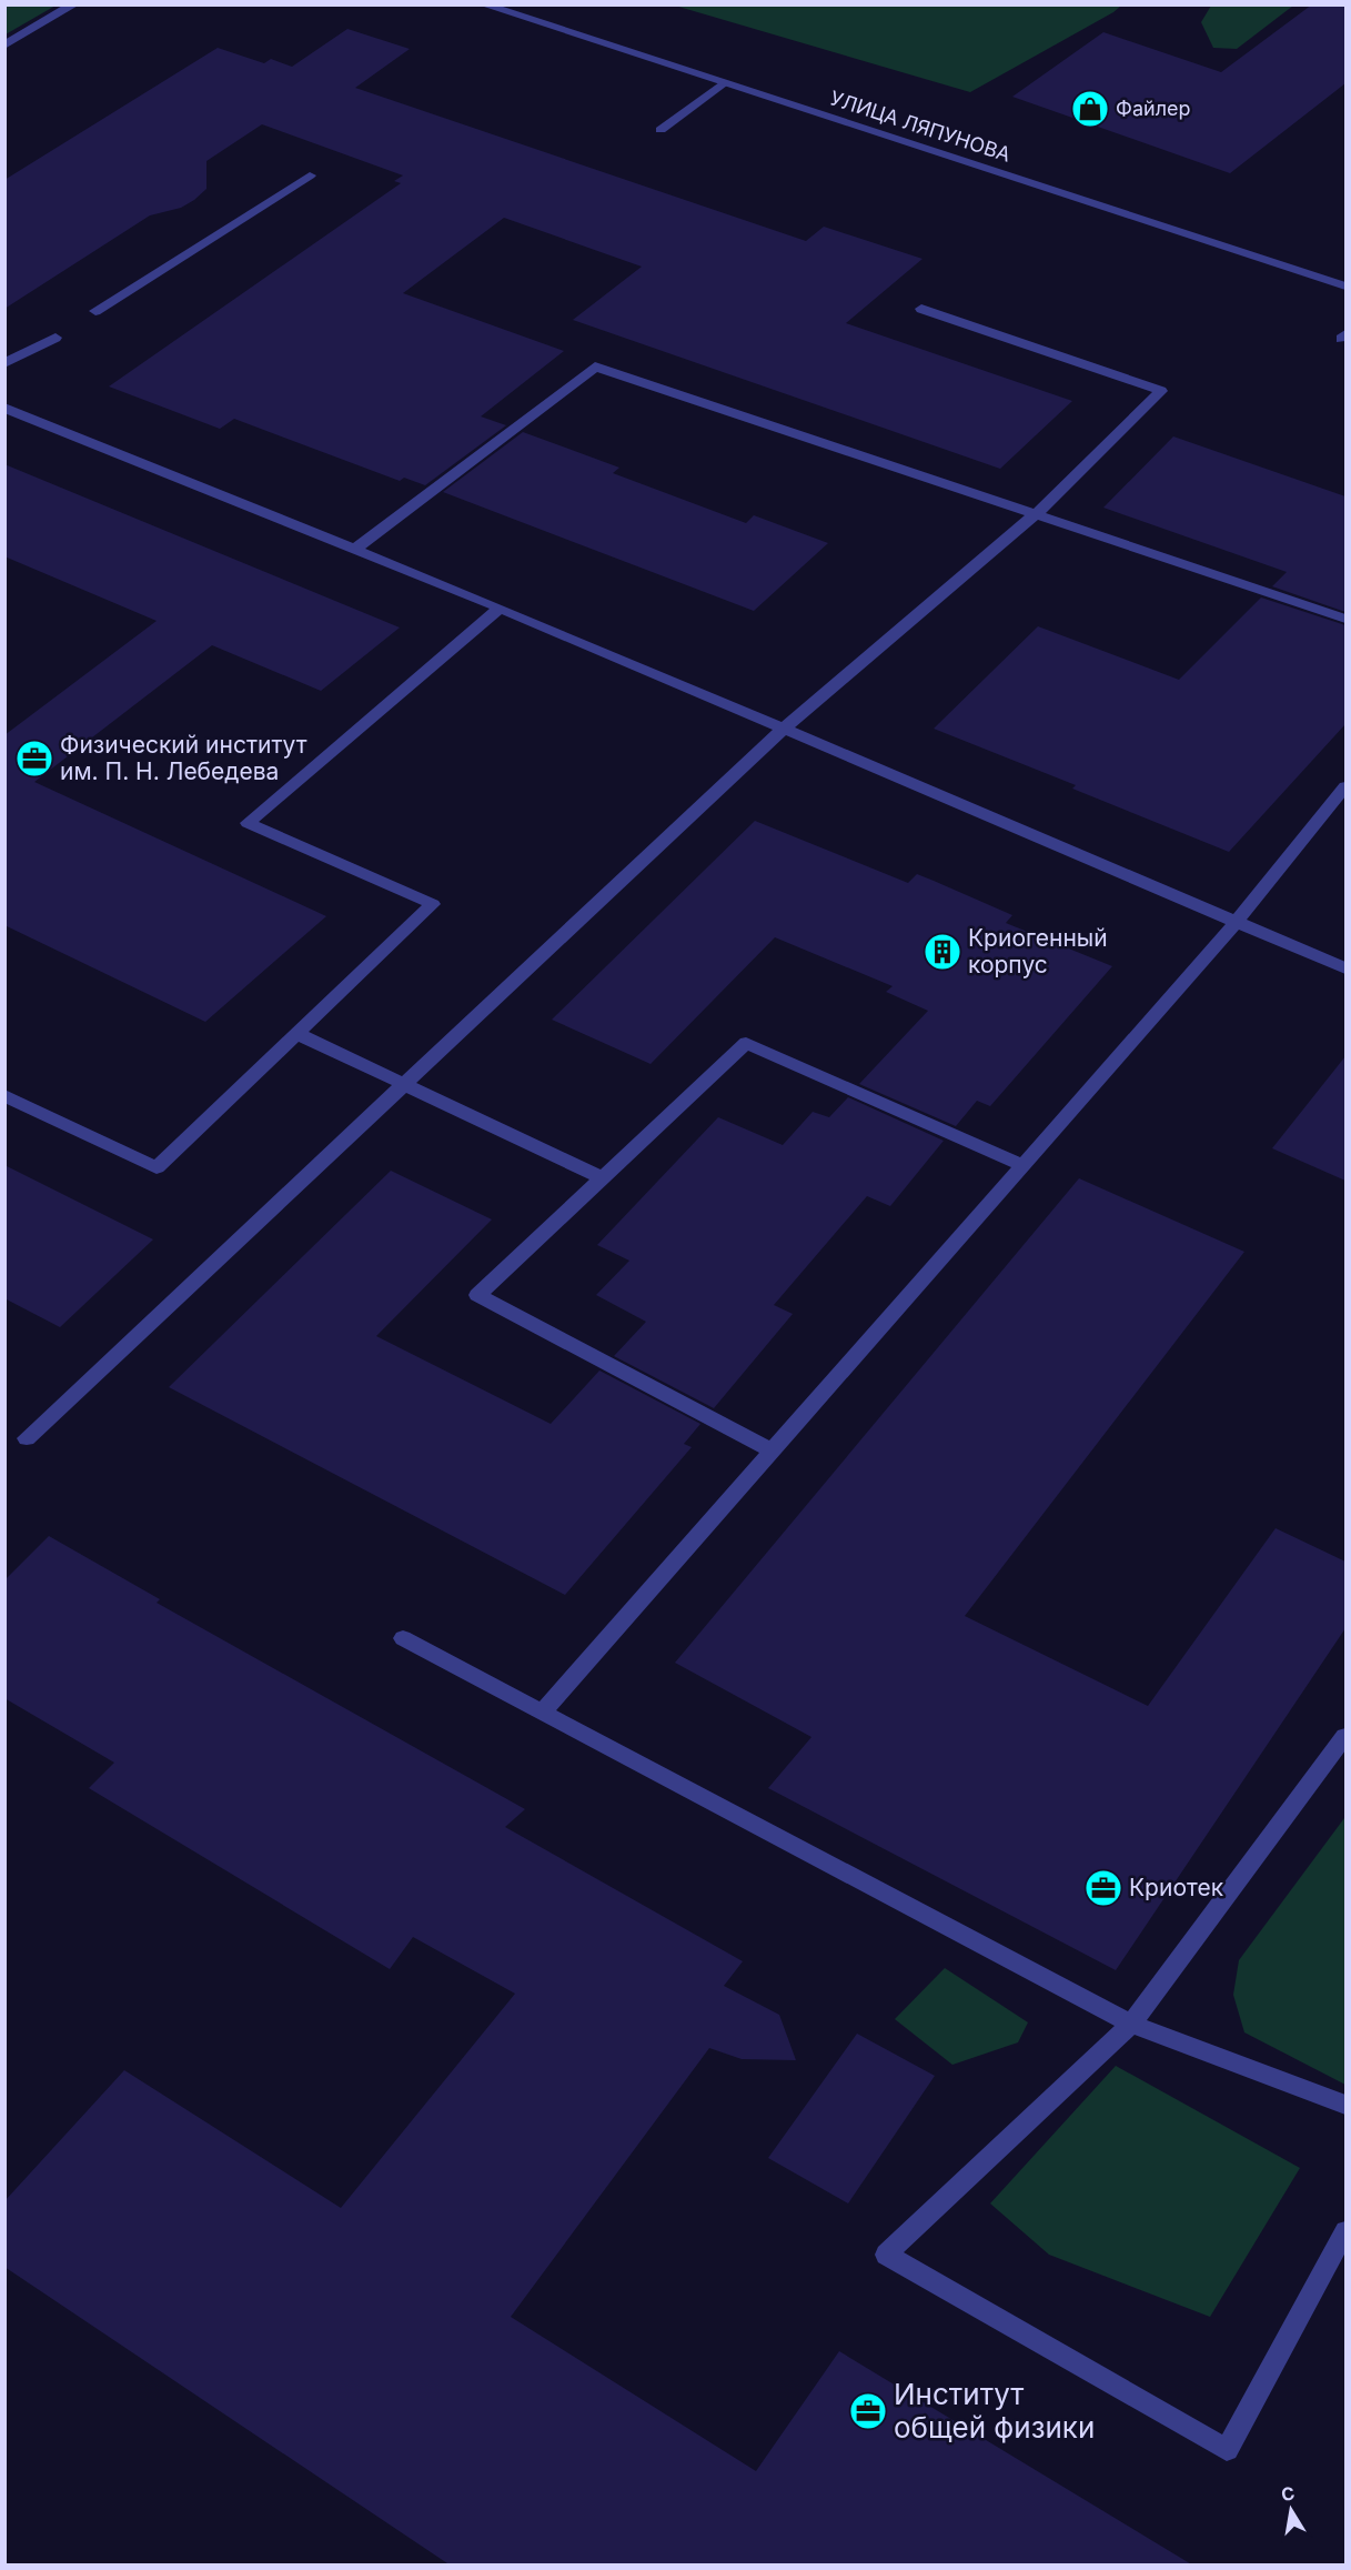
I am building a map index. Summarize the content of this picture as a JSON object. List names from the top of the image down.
{
  "streets": {
    "street": ["УЛИЦА ЛЯПУНОВА"]
  },
  "places": {
    "shop": ["Файлер"],
    "office": ["Физический институт им. П. Н. Лебедева", "Криотек", "Институт общей физики"],
    "building": ["Криогенный корпус"]
  },
  "north": "top"
}
